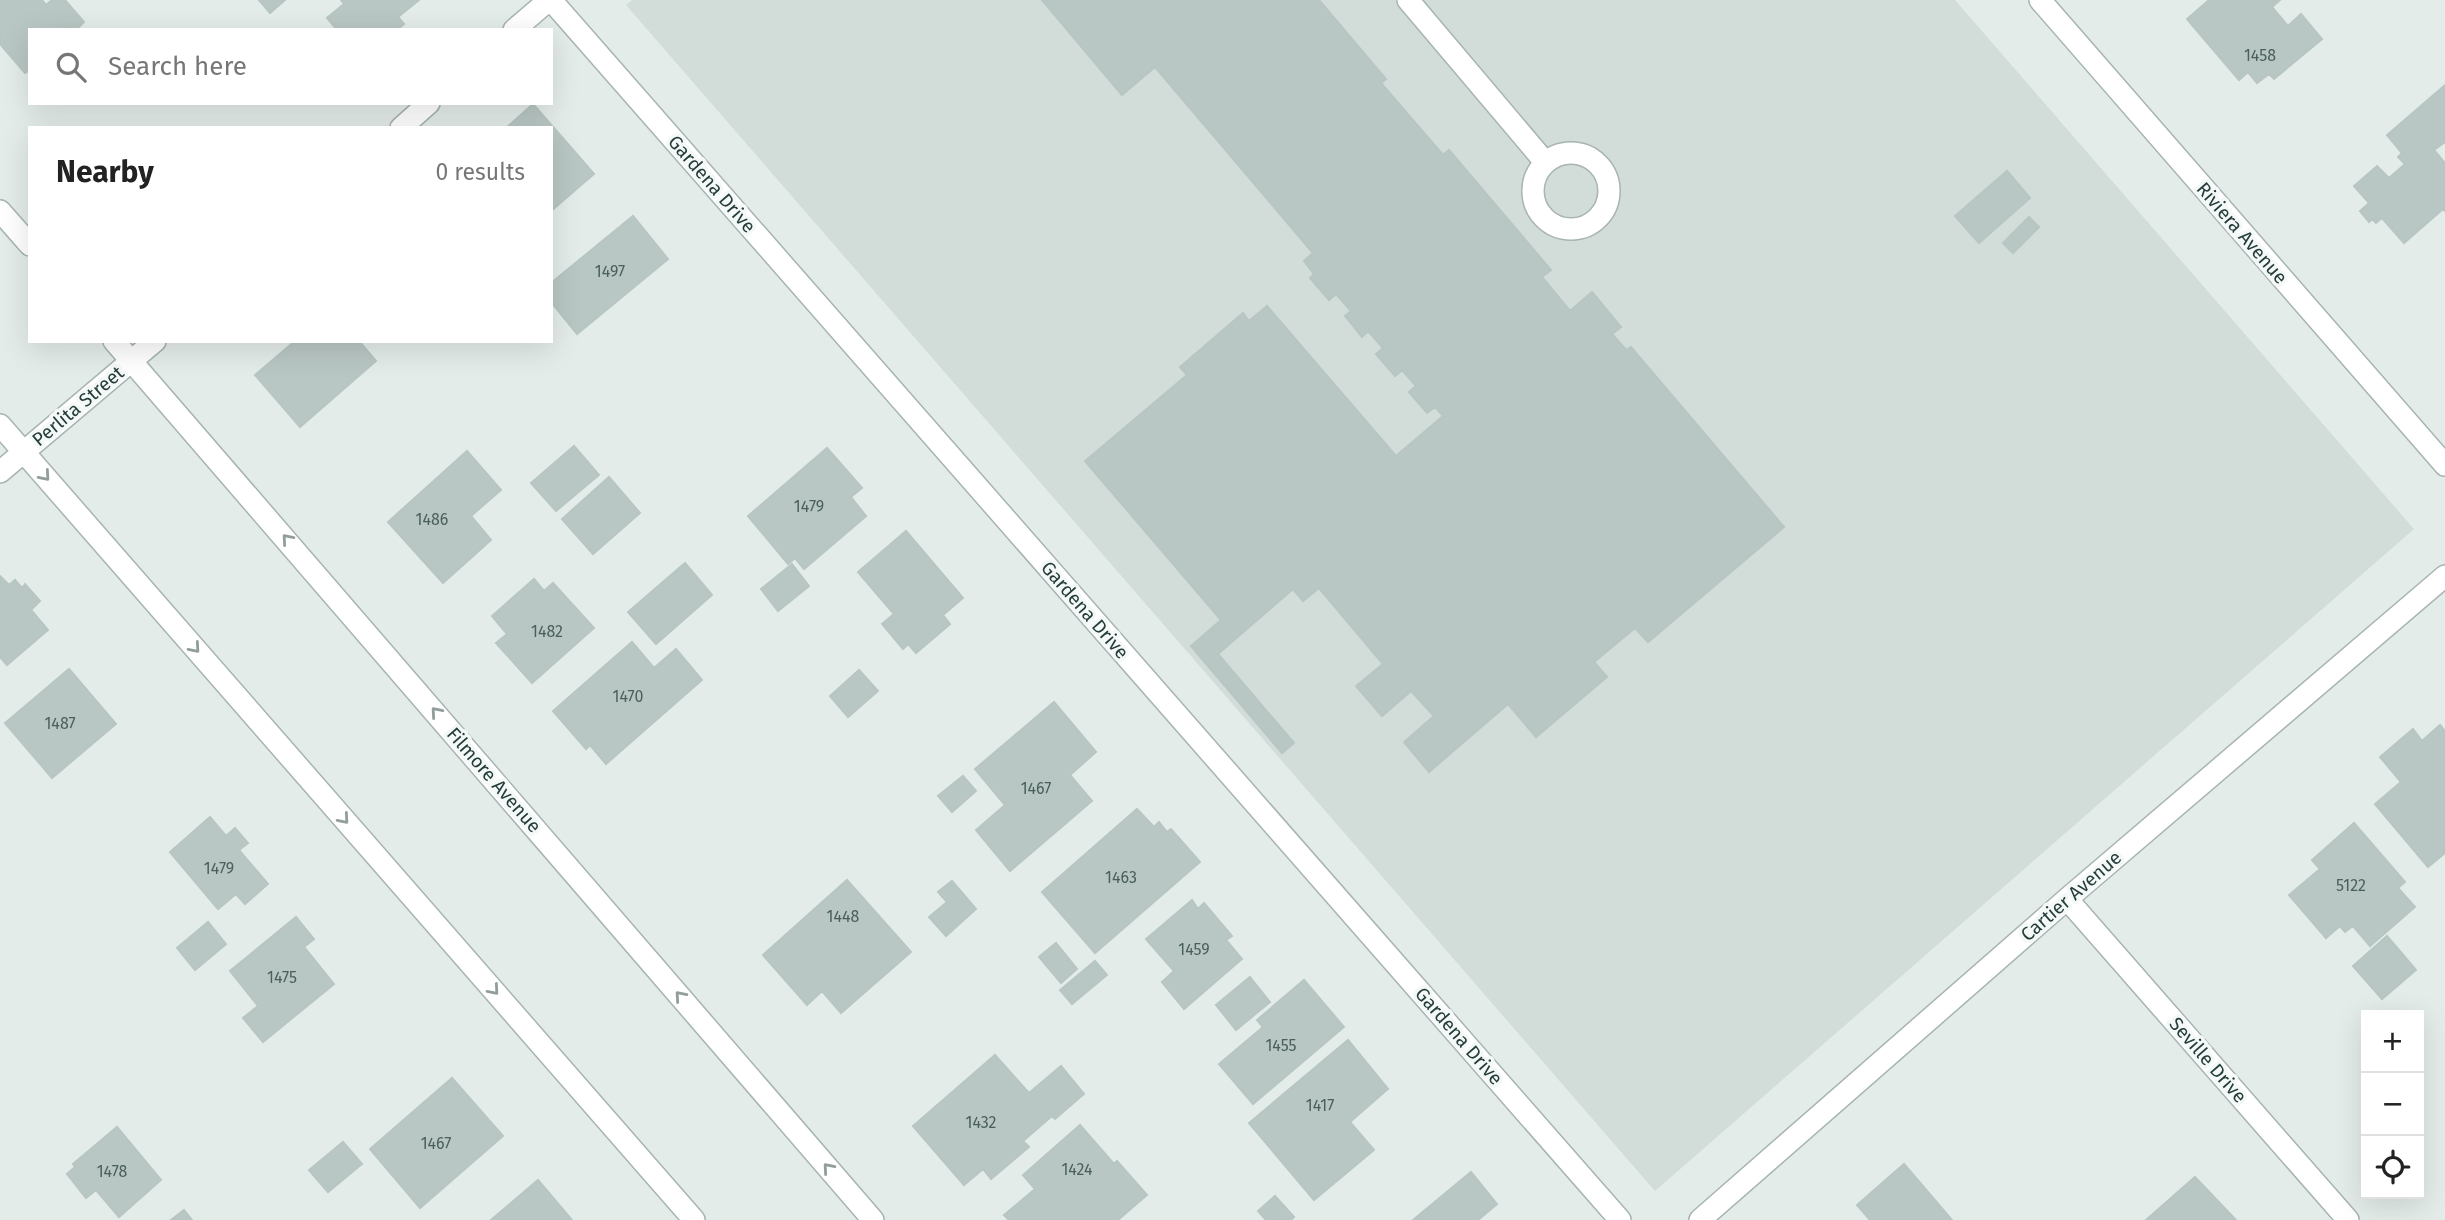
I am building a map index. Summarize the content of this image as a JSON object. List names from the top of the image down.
{
  "streets": {
    "street": [
      "Gardena Drive",
      "Riviera Avenue",
      "Perlita Street",
      "Filmore Avenue",
      "Cartier Avenue",
      "Seville Drive"
    ]
  },
  "crossings": [
    ["Perlita Street", "Filmore Avenue"],
    ["Cartier Avenue", "Seville Drive"]
  ],
  "house_numbers": [
    "1458",
    "1497",
    "1479",
    "1486",
    "1482",
    "1470",
    "1487",
    "1467",
    "1479",
    "1463",
    "5122",
    "1448",
    "1459",
    "1475",
    "1455",
    "1417",
    "1432",
    "1467",
    "1424",
    "1478"
  ],
  "page": {
    "search": "Search here",
    "heading": ["Nearby", "0 results"],
    "map_buttons": ["+", "−"]
  }
}
